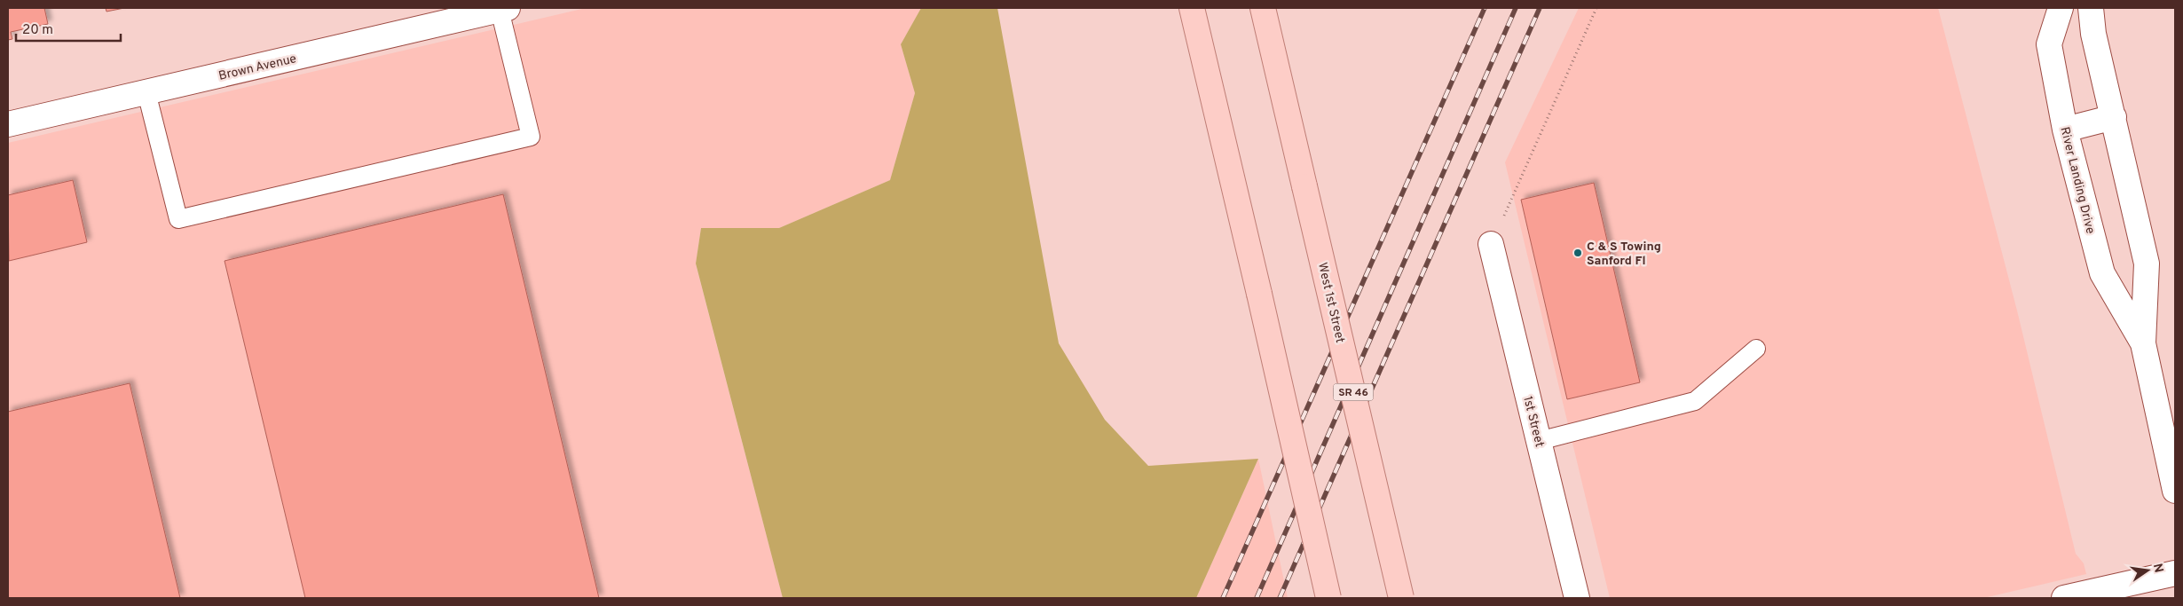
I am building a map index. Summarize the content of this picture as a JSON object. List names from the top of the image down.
{
  "streets": {
    "main road": ["West 1st Street", "SR 46"],
    "street": ["Brown Avenue", "River Landing Drive", "1st Street"]
  },
  "places": ["C & S Towing Sanford Fl"],
  "scale_bar": "20 m",
  "north": "right"
}
